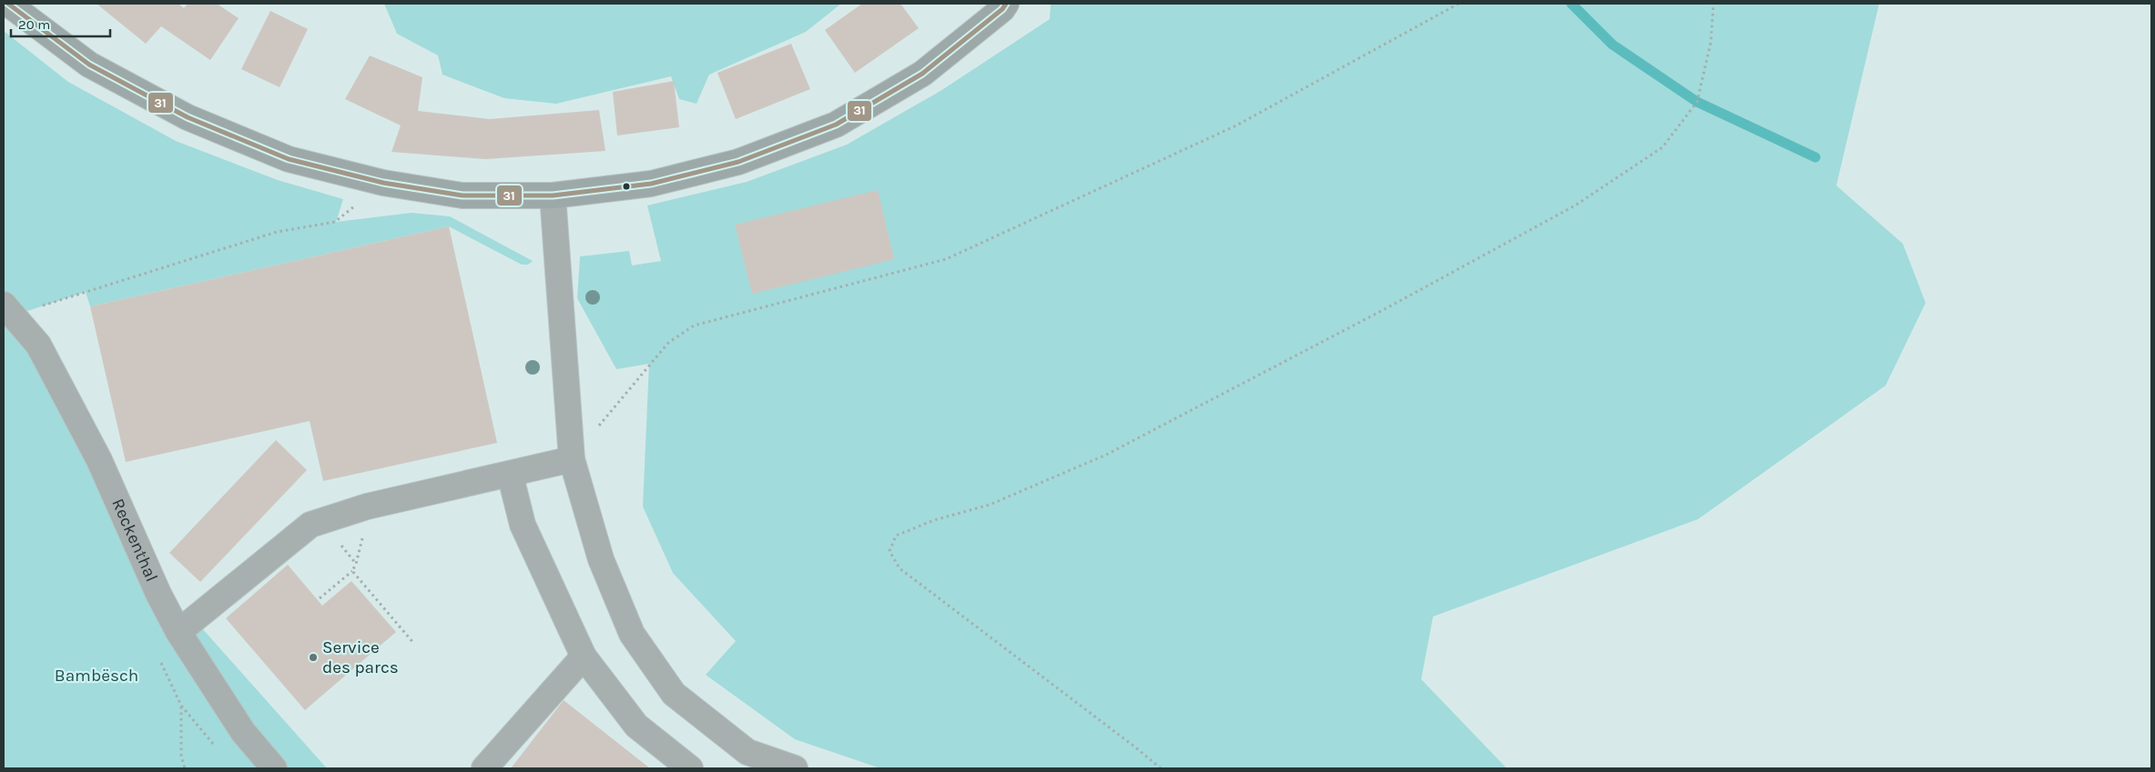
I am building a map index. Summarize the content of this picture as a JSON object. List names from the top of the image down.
{
  "streets": {
    "street": ["Reckenthal"]
  },
  "parks": ["Bambësch"],
  "places": ["Service des parcs"],
  "lines": ["transit line 31"],
  "scale_bar": "20 m"
}
